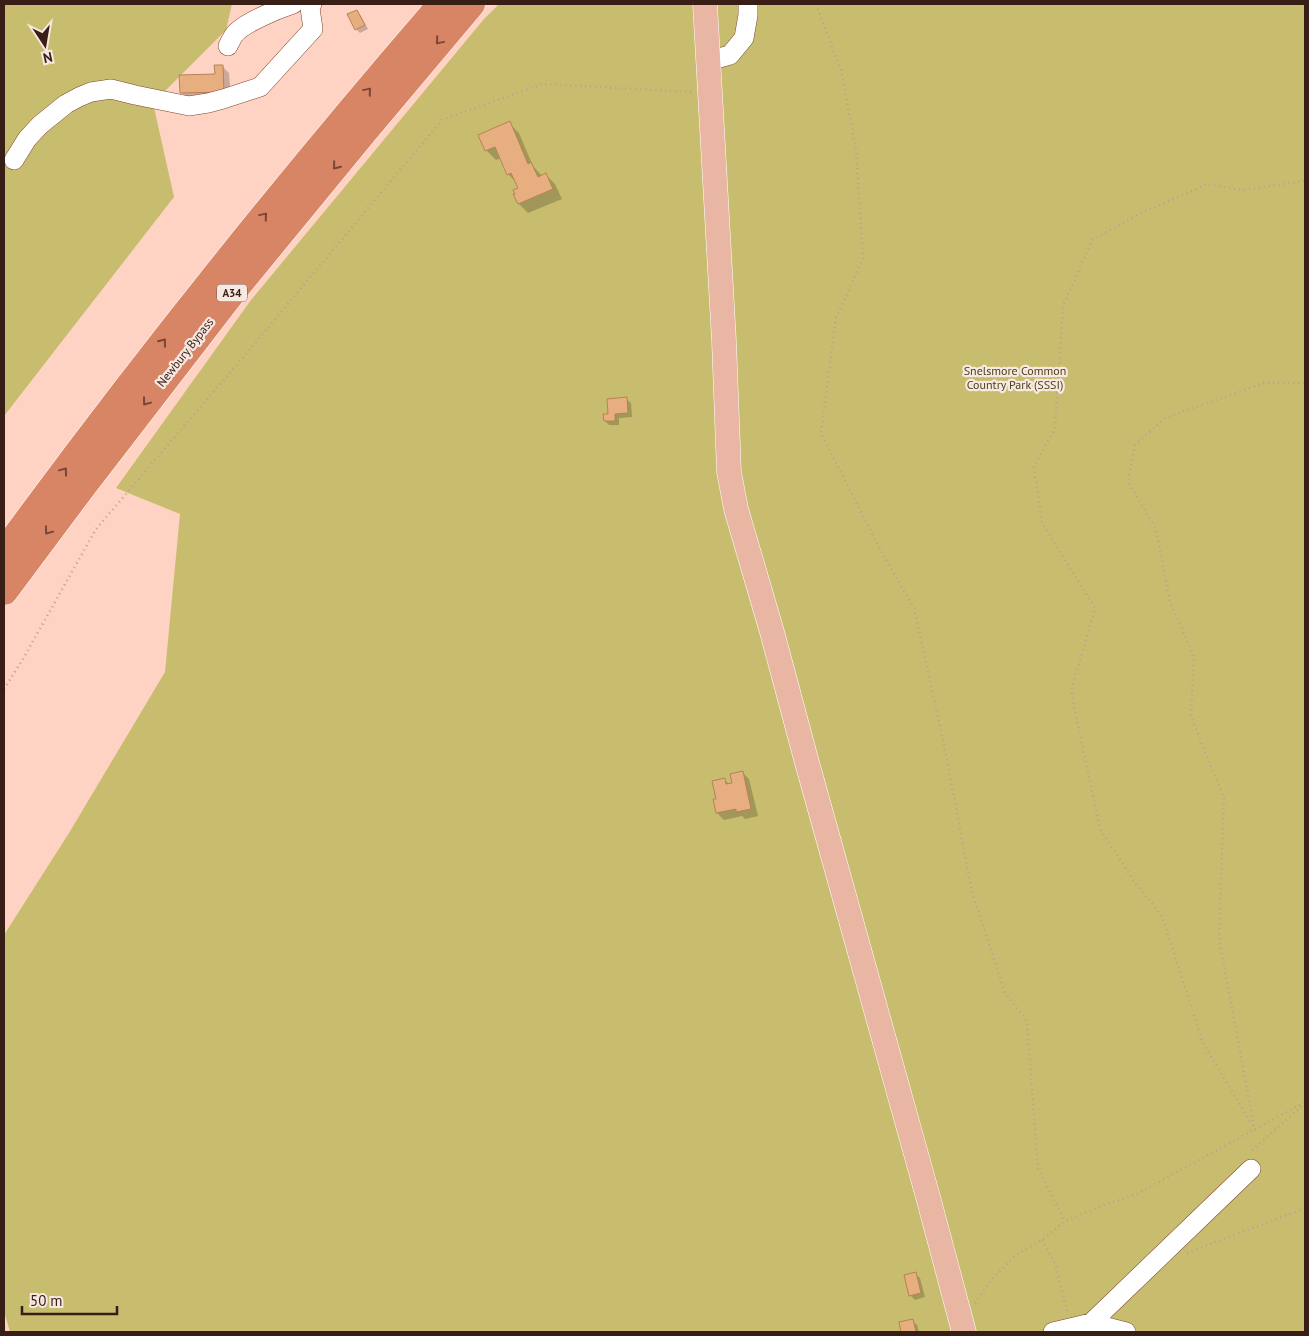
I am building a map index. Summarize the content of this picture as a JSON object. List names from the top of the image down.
{
  "streets": {
    "highway": ["A34", "Newbury Bypass"]
  },
  "parks": ["Snelsmore Common Country Park (SSSI)"],
  "scale_bar": "50 m",
  "north": "bottom"
}
